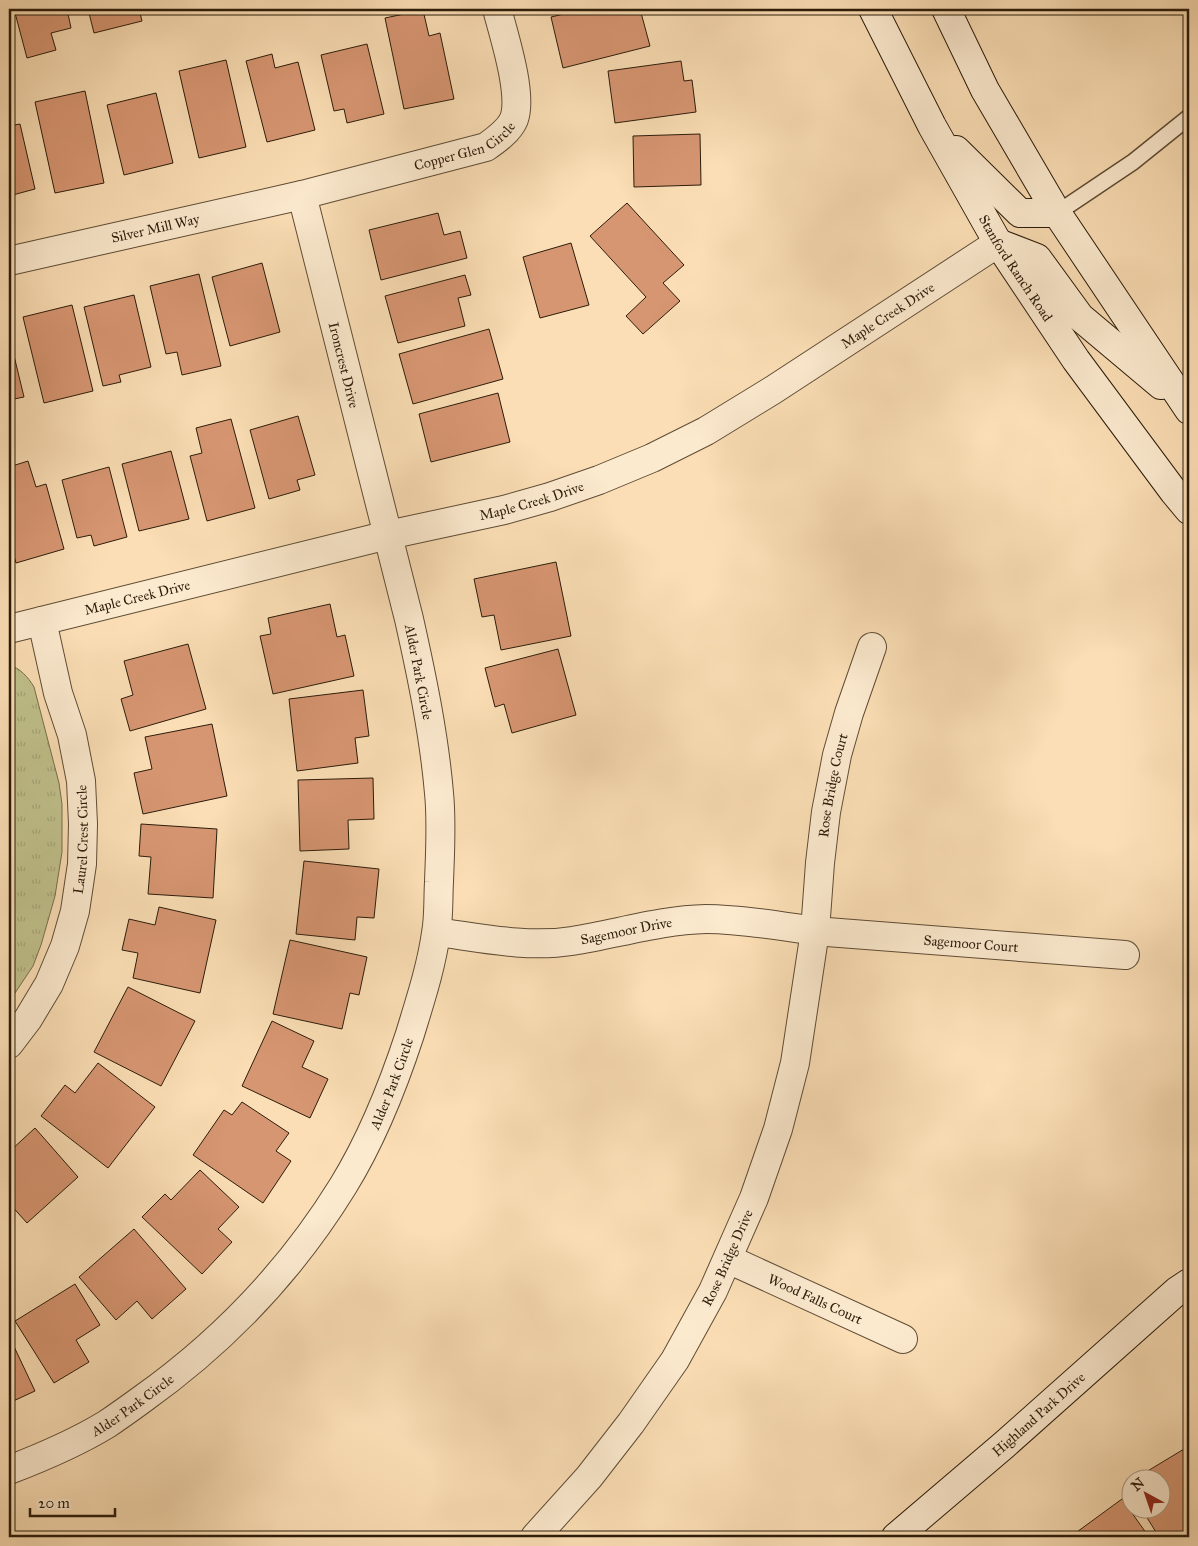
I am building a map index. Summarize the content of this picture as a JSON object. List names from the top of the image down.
{
  "streets": {
    "street": [
      "Copper Glen Circle",
      "Silver Mill Way",
      "Stanford Ranch Road",
      "Maple Creek Drive",
      "Ironcrest Drive",
      "Alder Park Circle",
      "Rose Bridge Court",
      "Laurel Crest Circle",
      "Sagemoor Drive",
      "Sagemoor Court",
      "Rose Bridge Drive",
      "Wood Falls Court",
      "Highland Park Drive"
    ]
  },
  "crossings": [
    ["Copper Glen Circle", "Silver Mill Way"],
    ["Copper Glen Circle", "Ironcrest Drive"],
    ["Silver Mill Way", "Ironcrest Drive"],
    ["Stanford Ranch Road", "Maple Creek Drive"],
    ["Maple Creek Drive", "Ironcrest Drive"],
    ["Maple Creek Drive", "Alder Park Circle"],
    ["Maple Creek Drive", "Laurel Crest Circle"],
    ["Ironcrest Drive", "Alder Park Circle"],
    ["Alder Park Circle", "Sagemoor Drive"],
    ["Rose Bridge Court", "Sagemoor Drive"],
    ["Rose Bridge Court", "Sagemoor Court"],
    ["Rose Bridge Court", "Rose Bridge Drive"],
    ["Sagemoor Drive", "Sagemoor Court"],
    ["Sagemoor Drive", "Rose Bridge Drive"],
    ["Sagemoor Court", "Rose Bridge Drive"],
    ["Rose Bridge Drive", "Wood Falls Court"]
  ],
  "scale_bar": "20 m",
  "north": "top left"
}
